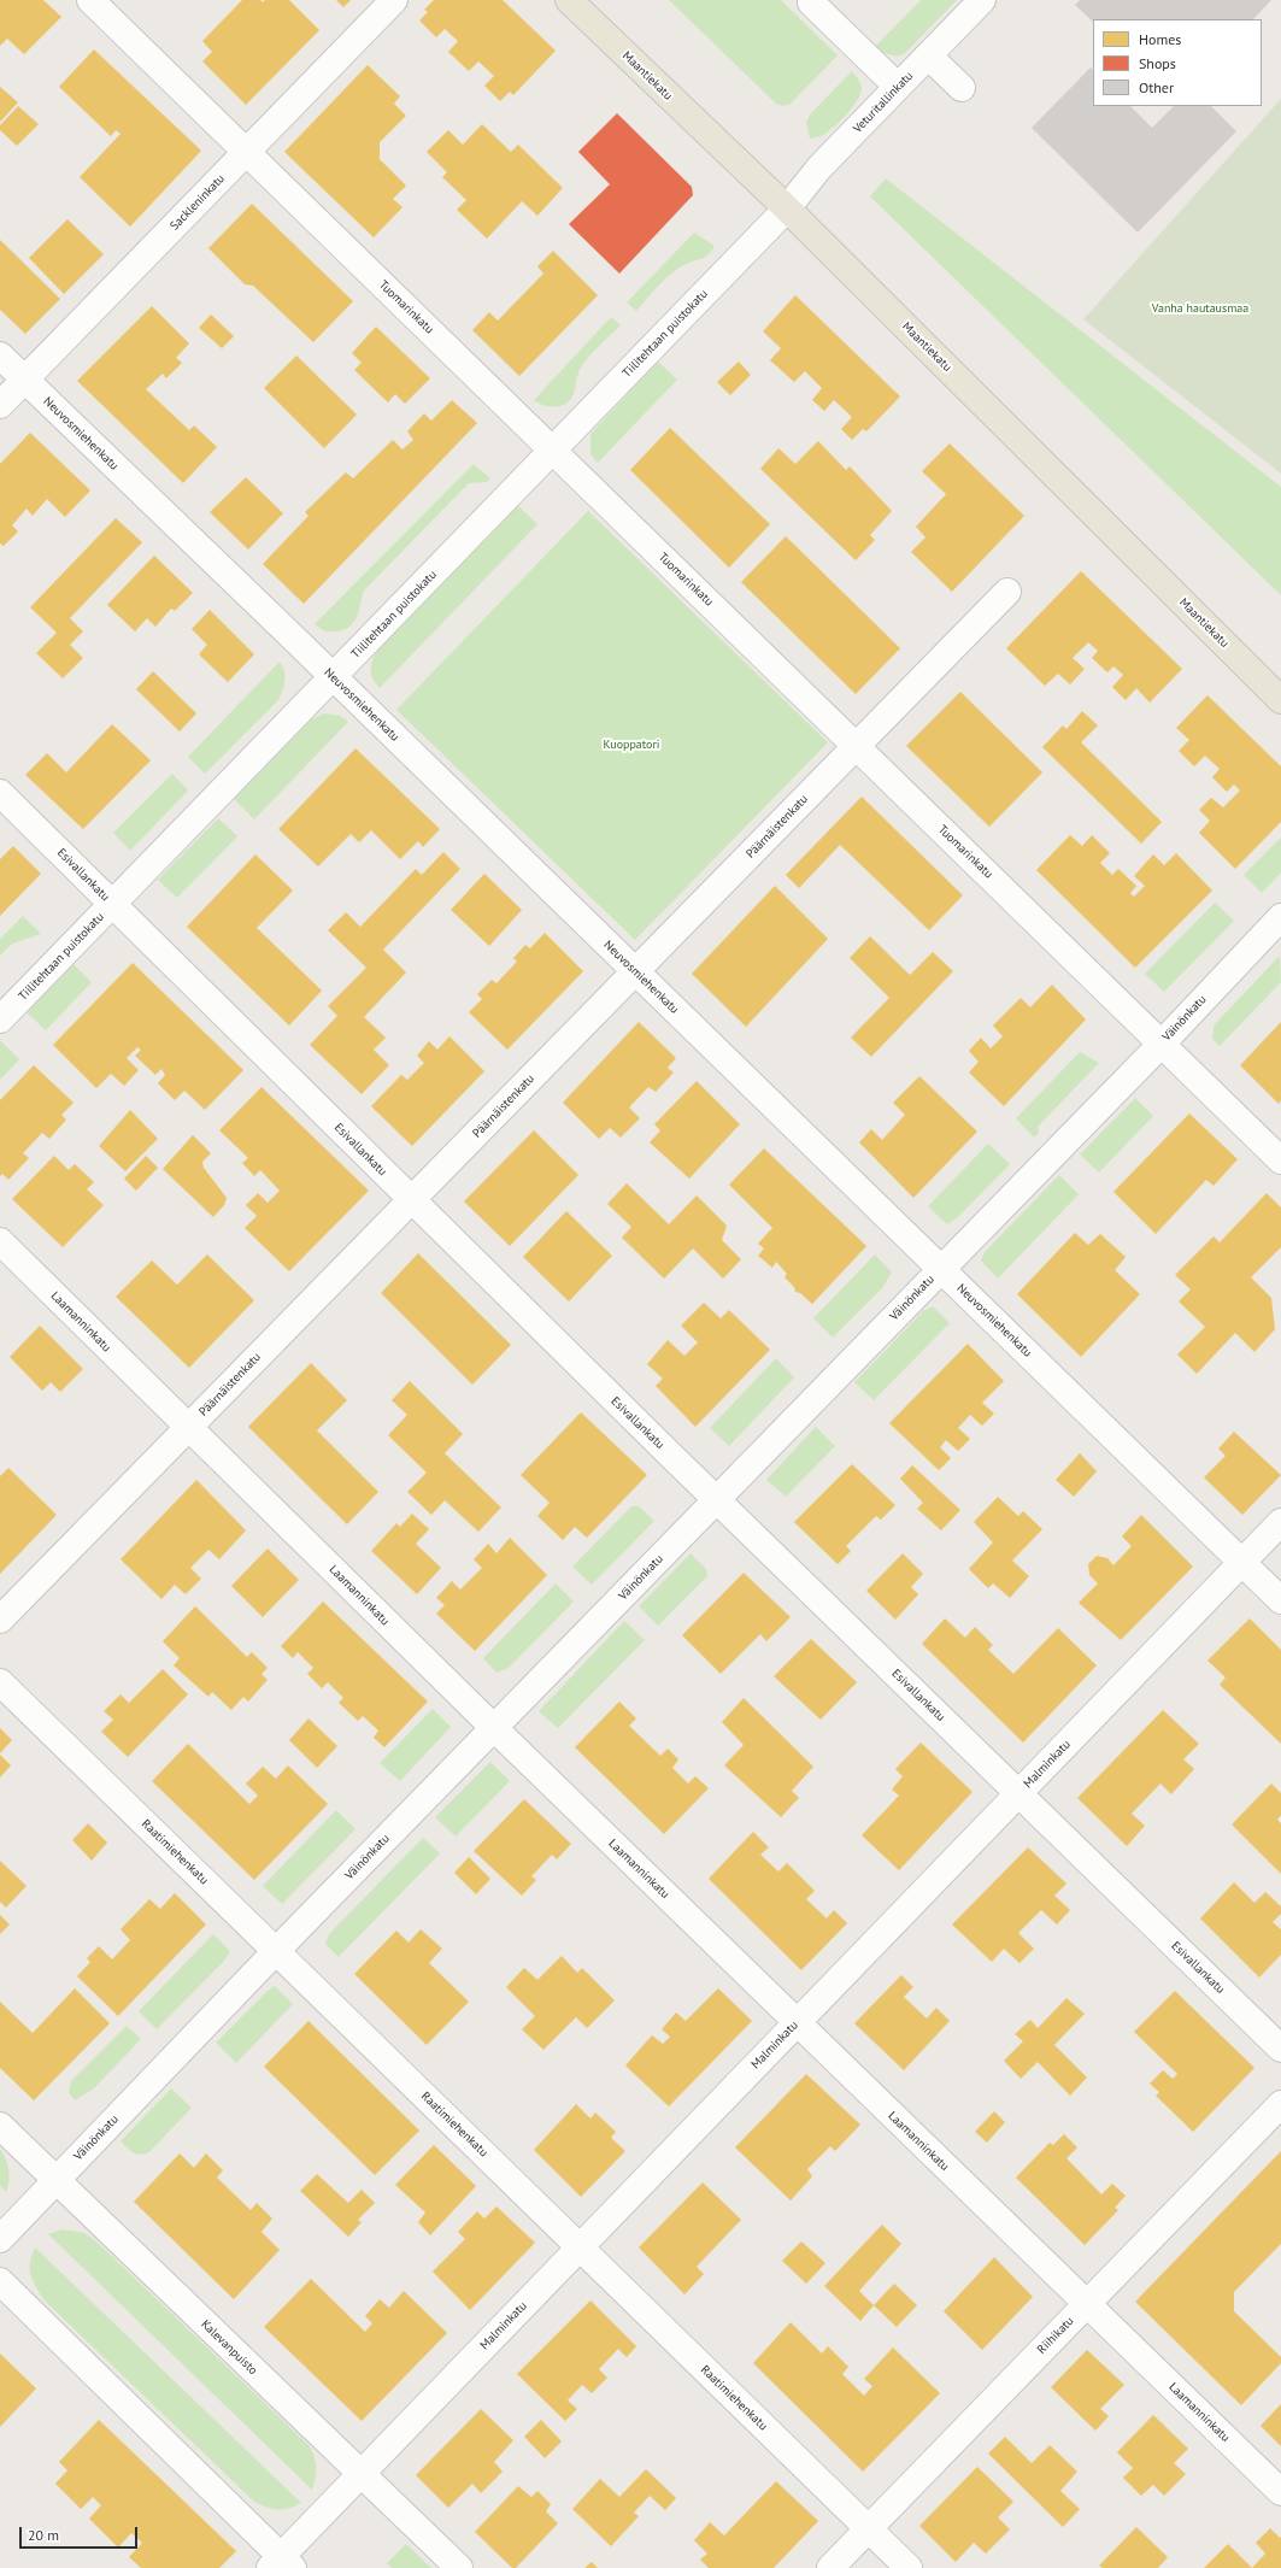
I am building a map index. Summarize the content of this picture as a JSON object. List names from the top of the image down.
{
  "streets": {
    "main road": ["Maantiekatu"],
    "street": [
      "Veturitallinkatu",
      "Sackleninkatu",
      "Tuomarinkatu",
      "Tiilitehtaan puistokatu",
      "Neuvosmiehenkatu",
      "Päärnäistenkatu",
      "Esivallankatu",
      "Väinönkatu",
      "Laamanninkatu",
      "Malminkatu",
      "Raatimiehenkatu",
      "Riihikatu",
      "Kalevanpuisto"
    ]
  },
  "crossings": [
    ["Maantiekatu", "Veturitallinkatu"],
    ["Maantiekatu", "Tiilitehtaan puistokatu"],
    ["Veturitallinkatu", "Tiilitehtaan puistokatu"],
    ["Sackleninkatu", "Tuomarinkatu"],
    ["Sackleninkatu", "Neuvosmiehenkatu"],
    ["Tuomarinkatu", "Tiilitehtaan puistokatu"],
    ["Tuomarinkatu", "Päärnäistenkatu"],
    ["Tuomarinkatu", "Väinönkatu"],
    ["Tiilitehtaan puistokatu", "Neuvosmiehenkatu"],
    ["Tiilitehtaan puistokatu", "Esivallankatu"],
    ["Neuvosmiehenkatu", "Päärnäistenkatu"],
    ["Neuvosmiehenkatu", "Väinönkatu"],
    ["Neuvosmiehenkatu", "Malminkatu"],
    ["Päärnäistenkatu", "Esivallankatu"],
    ["Päärnäistenkatu", "Laamanninkatu"],
    ["Esivallankatu", "Väinönkatu"],
    ["Esivallankatu", "Malminkatu"],
    ["Väinönkatu", "Laamanninkatu"],
    ["Väinönkatu", "Raatimiehenkatu"],
    ["Väinönkatu", "Kalevanpuisto"],
    ["Laamanninkatu", "Malminkatu"],
    ["Laamanninkatu", "Riihikatu"],
    ["Malminkatu", "Raatimiehenkatu"],
    ["Malminkatu", "Kalevanpuisto"],
    ["Raatimiehenkatu", "Riihikatu"]
  ],
  "parks": ["Vanha hautausmaa", "Kuoppatori"],
  "legend": ["Homes", "Shops", "Other"],
  "scale_bar": "20 m"
}
